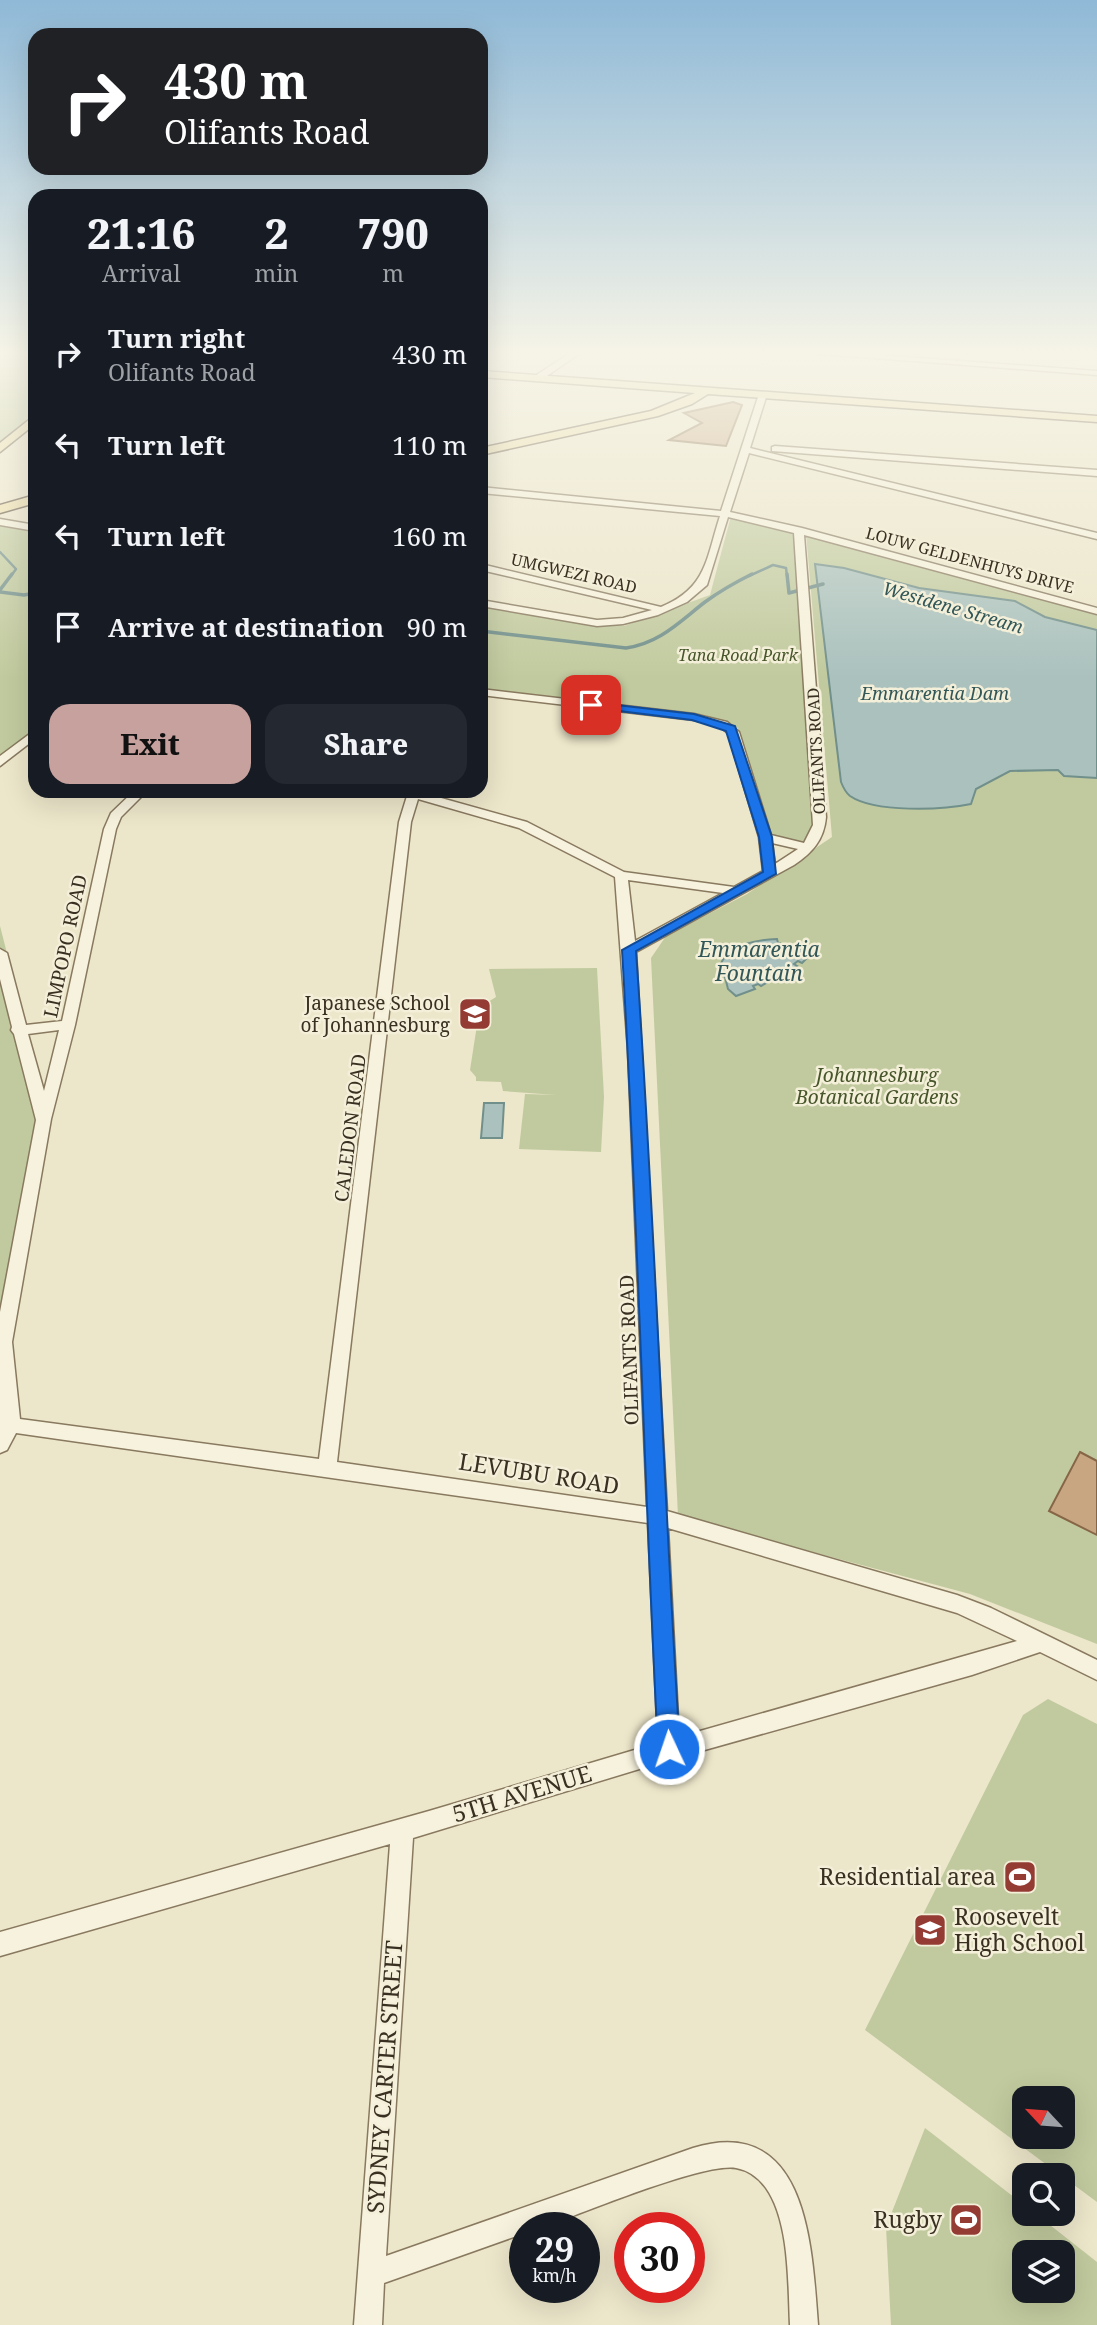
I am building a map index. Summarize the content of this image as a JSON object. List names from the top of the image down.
{
  "streets": {
    "street": [
      "LOUW GELDENHUYS DRIVE",
      "UMGWEZI ROAD",
      "OLIFANTS ROAD",
      "LIMPOPO ROAD",
      "CALEDON ROAD",
      "LEVUBU ROAD",
      "5TH AVENUE",
      "SYDNEY CARTER STREET"
    ]
  },
  "crossings": [
    ["LOUW GELDENHUYS DRIVE", "OLIFANTS ROAD"],
    ["OLIFANTS ROAD", "LEVUBU ROAD"],
    ["OLIFANTS ROAD", "5TH AVENUE"],
    ["LIMPOPO ROAD", "LEVUBU ROAD"],
    ["CALEDON ROAD", "LEVUBU ROAD"],
    ["LEVUBU ROAD", "5TH AVENUE"],
    ["5TH AVENUE", "SYDNEY CARTER STREET"]
  ],
  "water": ["Westdene Stream", "Emmarentia Dam", "Emmarentia Fountain"],
  "parks": ["Tana Road Park", "Johannesburg Botanical Gardens"],
  "places": {
    "school or university": ["Japanese School of Johannesburg", "Roosevelt High School"],
    "sports": ["Residential area", "Rugby"]
  },
  "north": "top left",
  "page": {
    "turn": ["430 m", "Olifants Road"],
    "eta": [
      "21:16",
      "Arrival",
      "2",
      "min",
      "790",
      "m"
    ],
    "list": [
      {
        "name": "Turn right",
        "note": "Olifants Road",
        "value": "430 m"
      },
      {
        "name": "Turn left",
        "value": "110 m"
      },
      {
        "name": "Turn left",
        "value": "160 m"
      },
      {
        "name": "Arrive at destination",
        "value": "90 m"
      }
    ],
    "buttons": ["Exit", "Share"],
    "speed": "29 km/h",
    "limit": "30"
  }
}
